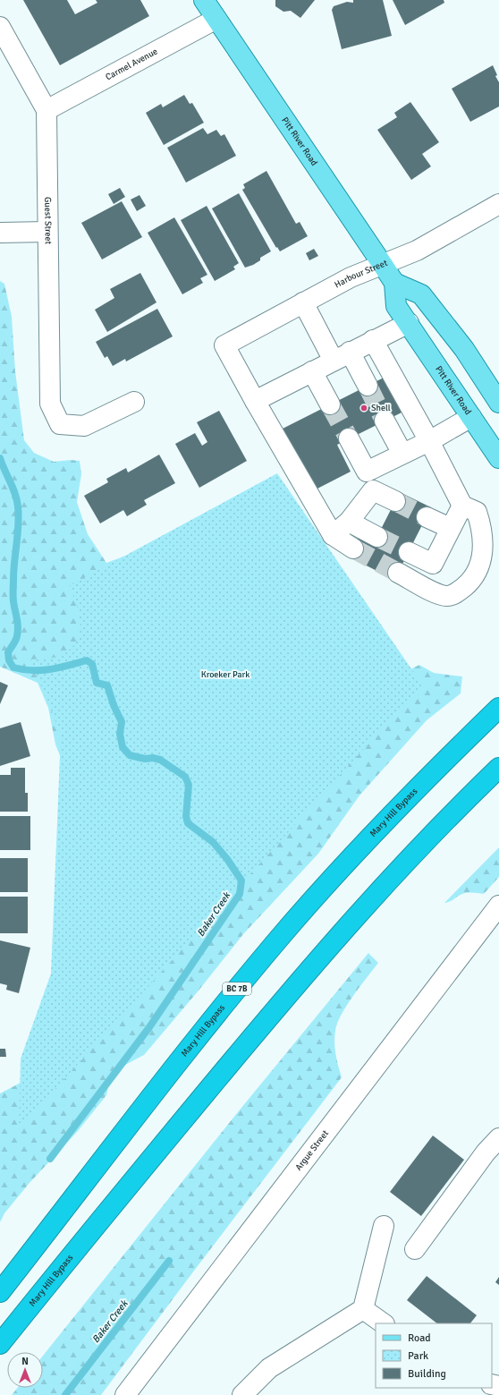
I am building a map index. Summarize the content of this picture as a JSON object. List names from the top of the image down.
{
  "streets": {
    "highway": ["Mary Hill Bypass", "BC 7B"],
    "main road": ["Pitt River Road"],
    "street": [
      "Carmel Avenue",
      "Guest Street",
      "Harbour Street",
      "Argue Street"
    ]
  },
  "crossings": [
    ["Carmel Avenue", "Pitt River Road"],
    ["Carmel Avenue", "Guest Street"],
    ["Pitt River Road", "Harbour Street"]
  ],
  "water": ["Baker Creek"],
  "parks": ["Kroeker Park"],
  "places": ["Shell"],
  "legend": ["Road", "Park", "Building"],
  "north": "top"
}
